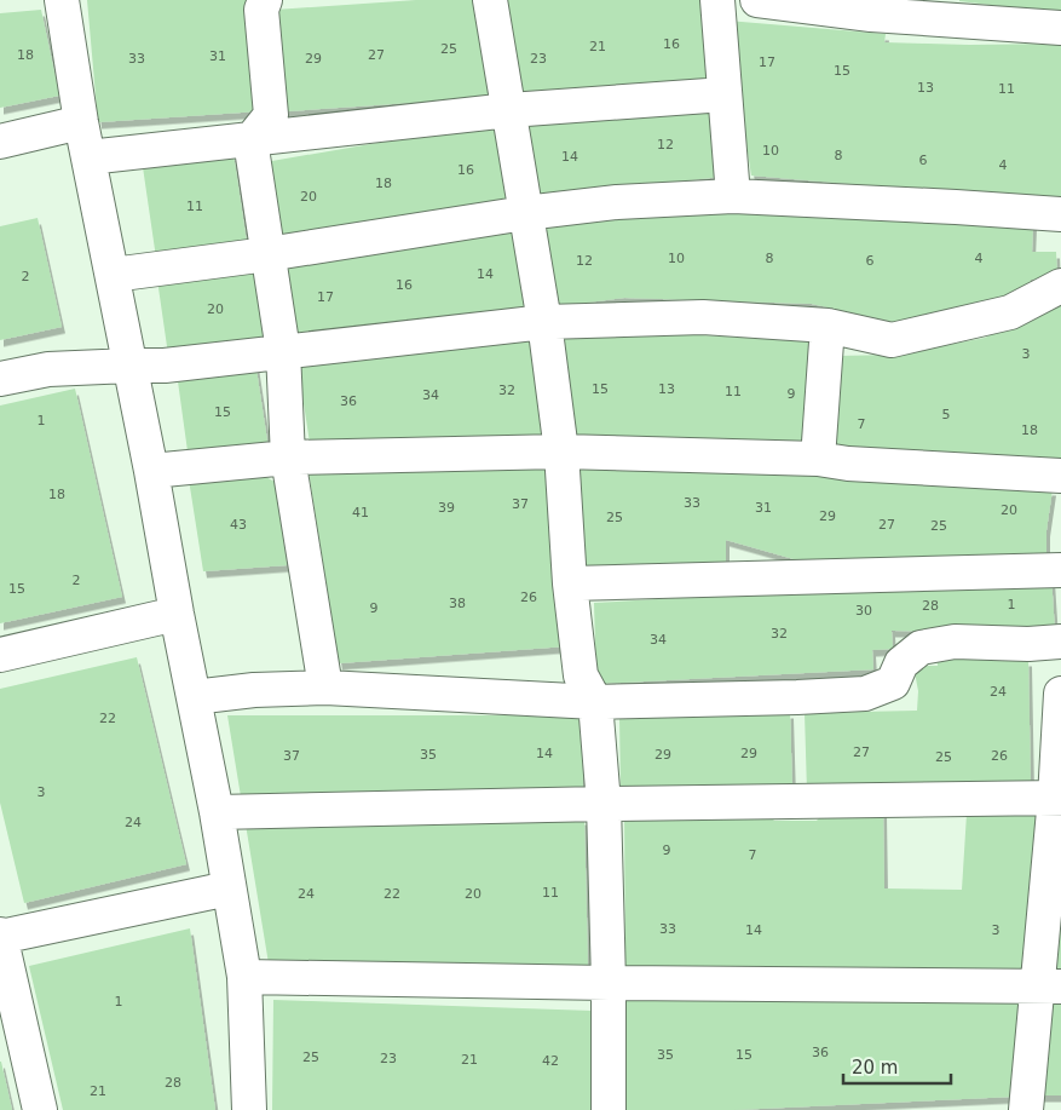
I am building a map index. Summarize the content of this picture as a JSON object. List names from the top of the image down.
{
  "house_numbers": [
    "16",
    "21",
    "25",
    "18",
    "27",
    "31",
    "33",
    "29",
    "23",
    "17",
    "15",
    "13",
    "11",
    "12",
    "10",
    "8",
    "14",
    "6",
    "4",
    "16",
    "18",
    "20",
    "11",
    "10",
    "8",
    "4",
    "12",
    "6",
    "14",
    "2",
    "16",
    "17",
    "20",
    "3",
    "15",
    "13",
    "32",
    "11",
    "9",
    "34",
    "36",
    "15",
    "5",
    "1",
    "7",
    "18",
    "18",
    "33",
    "37",
    "39",
    "31",
    "20",
    "41",
    "29",
    "25",
    "43",
    "27",
    "25",
    "2",
    "15",
    "26",
    "38",
    "1",
    "28",
    "9",
    "30",
    "32",
    "34",
    "24",
    "22",
    "27",
    "14",
    "29",
    "35",
    "29",
    "37",
    "26",
    "25",
    "3",
    "24",
    "9",
    "7",
    "11",
    "24",
    "22",
    "20",
    "33",
    "14",
    "3",
    "1",
    "36",
    "35",
    "15",
    "25",
    "23",
    "21",
    "42",
    "28",
    "21"
  ],
  "scale_bar": "20 m"
}
